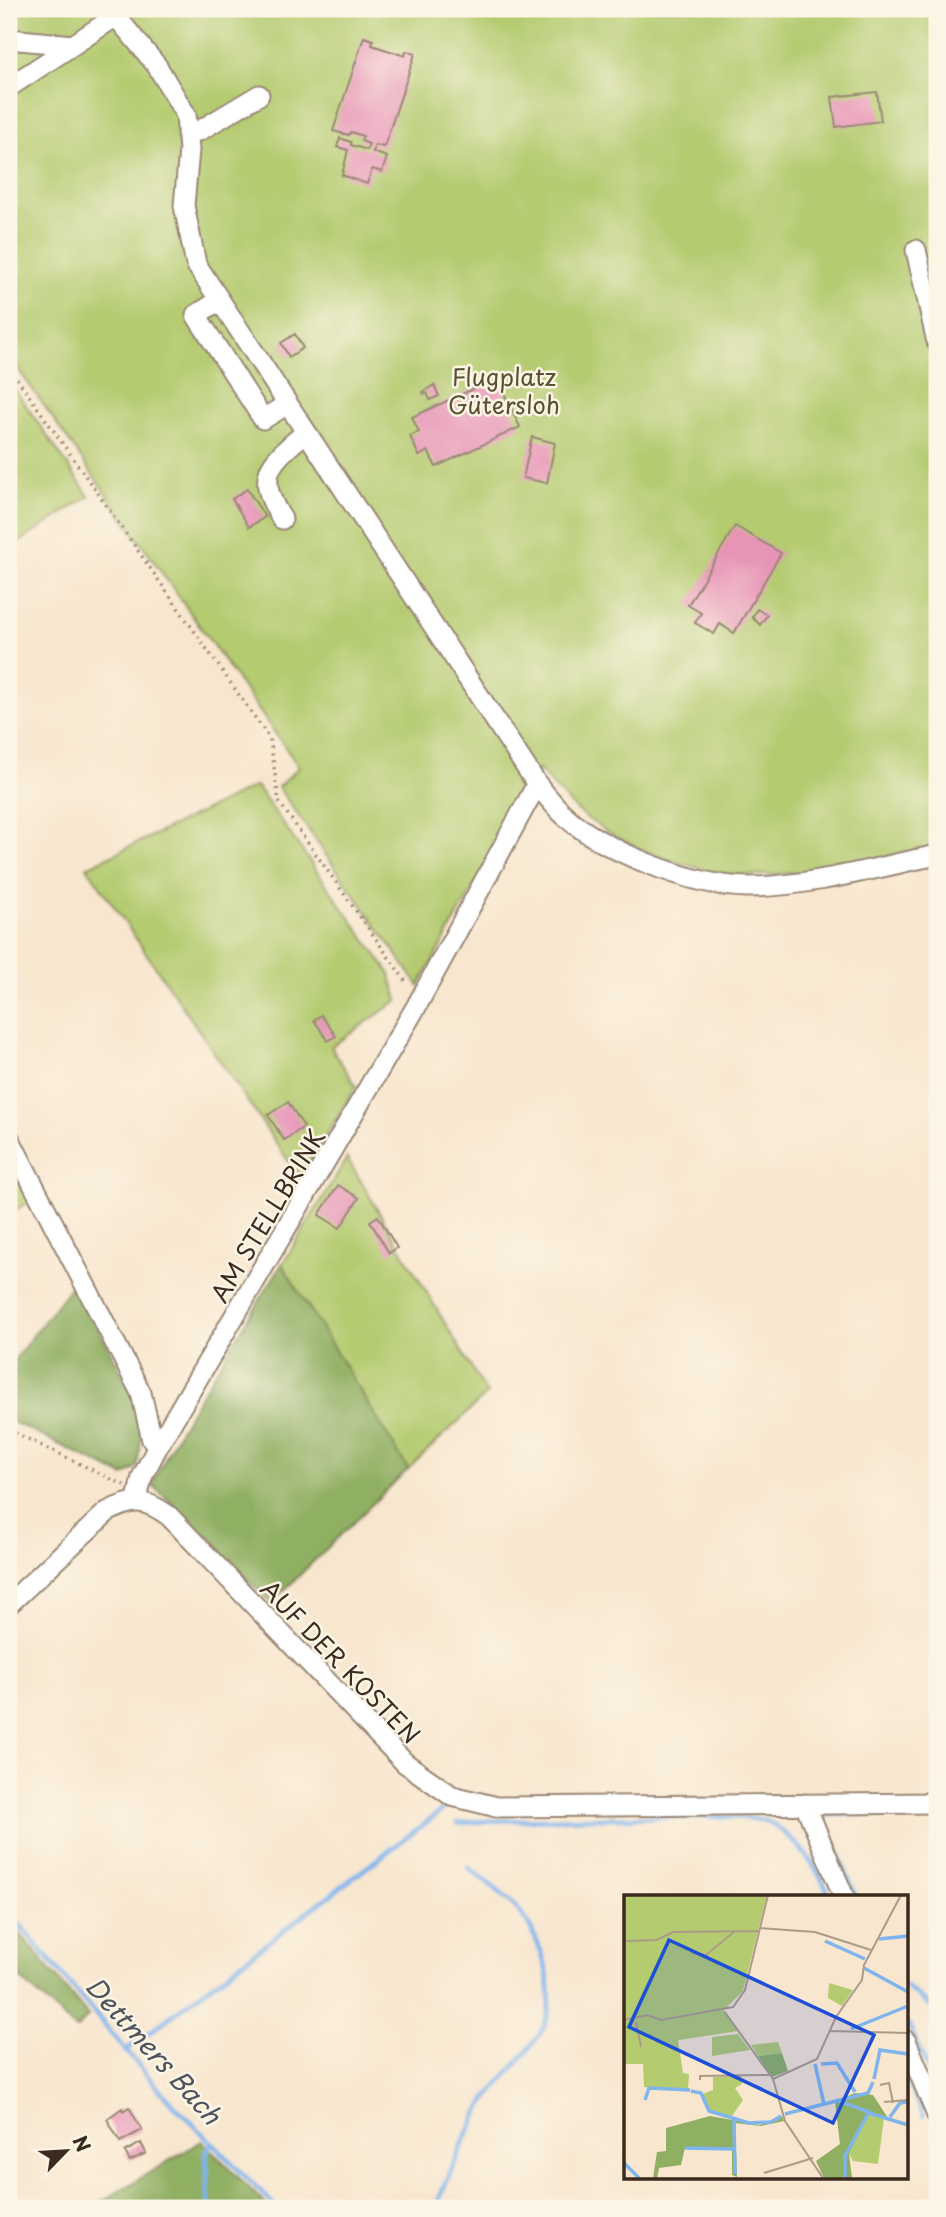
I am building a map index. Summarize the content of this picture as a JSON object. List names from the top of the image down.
{
  "streets": {
    "street": ["AM STELLBRINK", "AUF DER KOSTEN"]
  },
  "water": ["Dettmers Bach"],
  "parks": ["Flugplatz Gütersloh"],
  "north": "top right"
}
